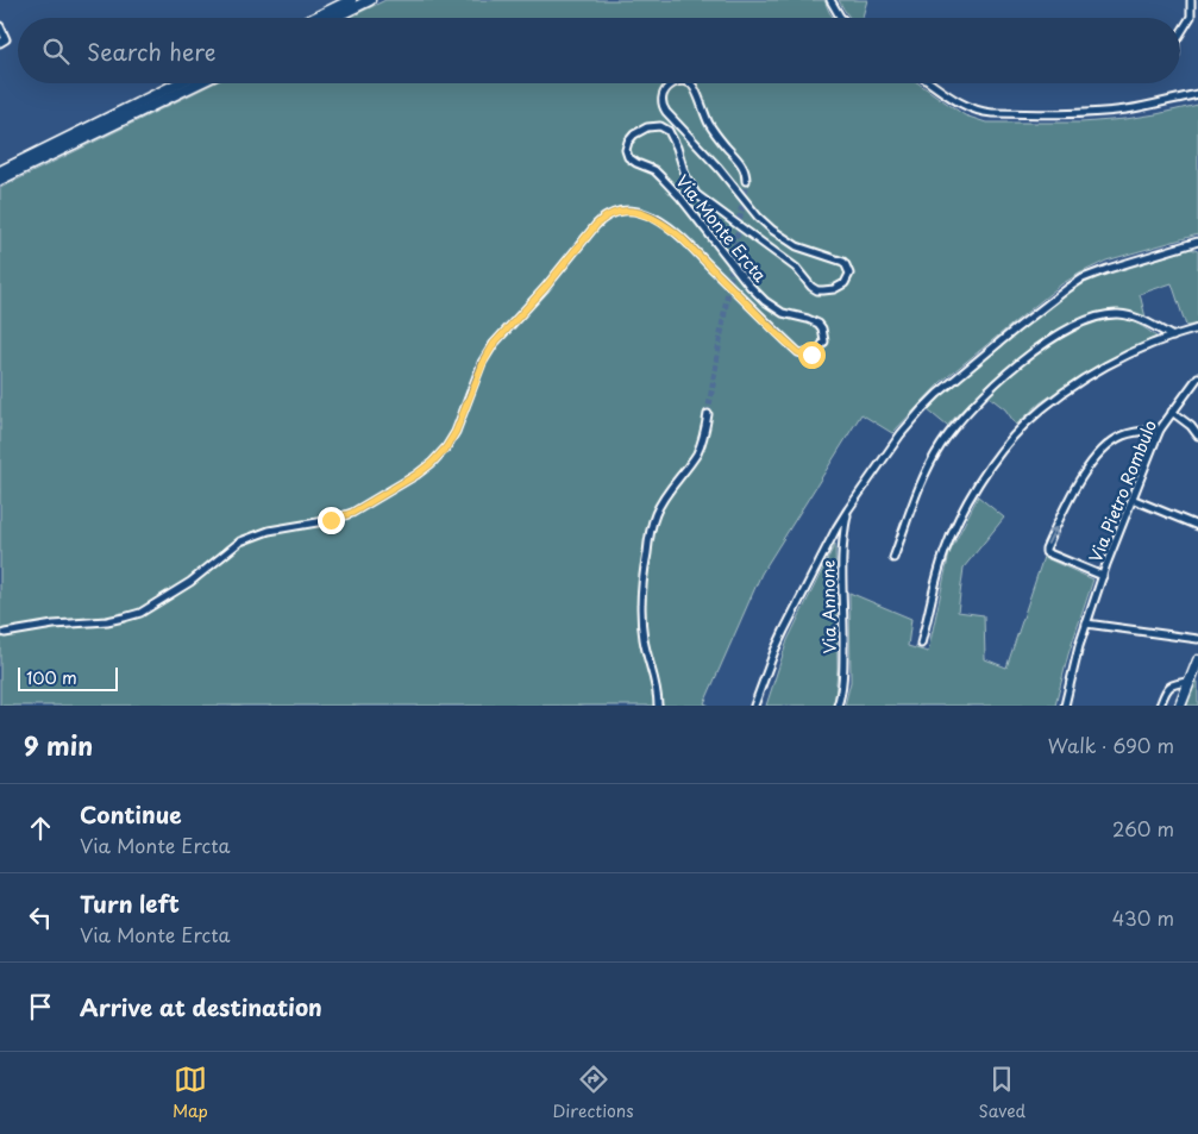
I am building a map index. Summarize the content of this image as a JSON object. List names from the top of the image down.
{
  "streets": {
    "street": ["Via Monte Ercta", "Via Pietro Rombulo", "Via Annone"]
  },
  "scale_bar": "100 m",
  "page": {
    "search": "Search here",
    "scale": "100 m",
    "heading": ["9 min", "Walk · 690 m"],
    "list": [
      ["Continue", "Via Monte Ercta", "260 m"],
      ["Turn left", "Via Monte Ercta", "430 m"],
      "Arrive at destination"
    ],
    "nav": ["Map", "Directions", "Saved"]
  }
}
